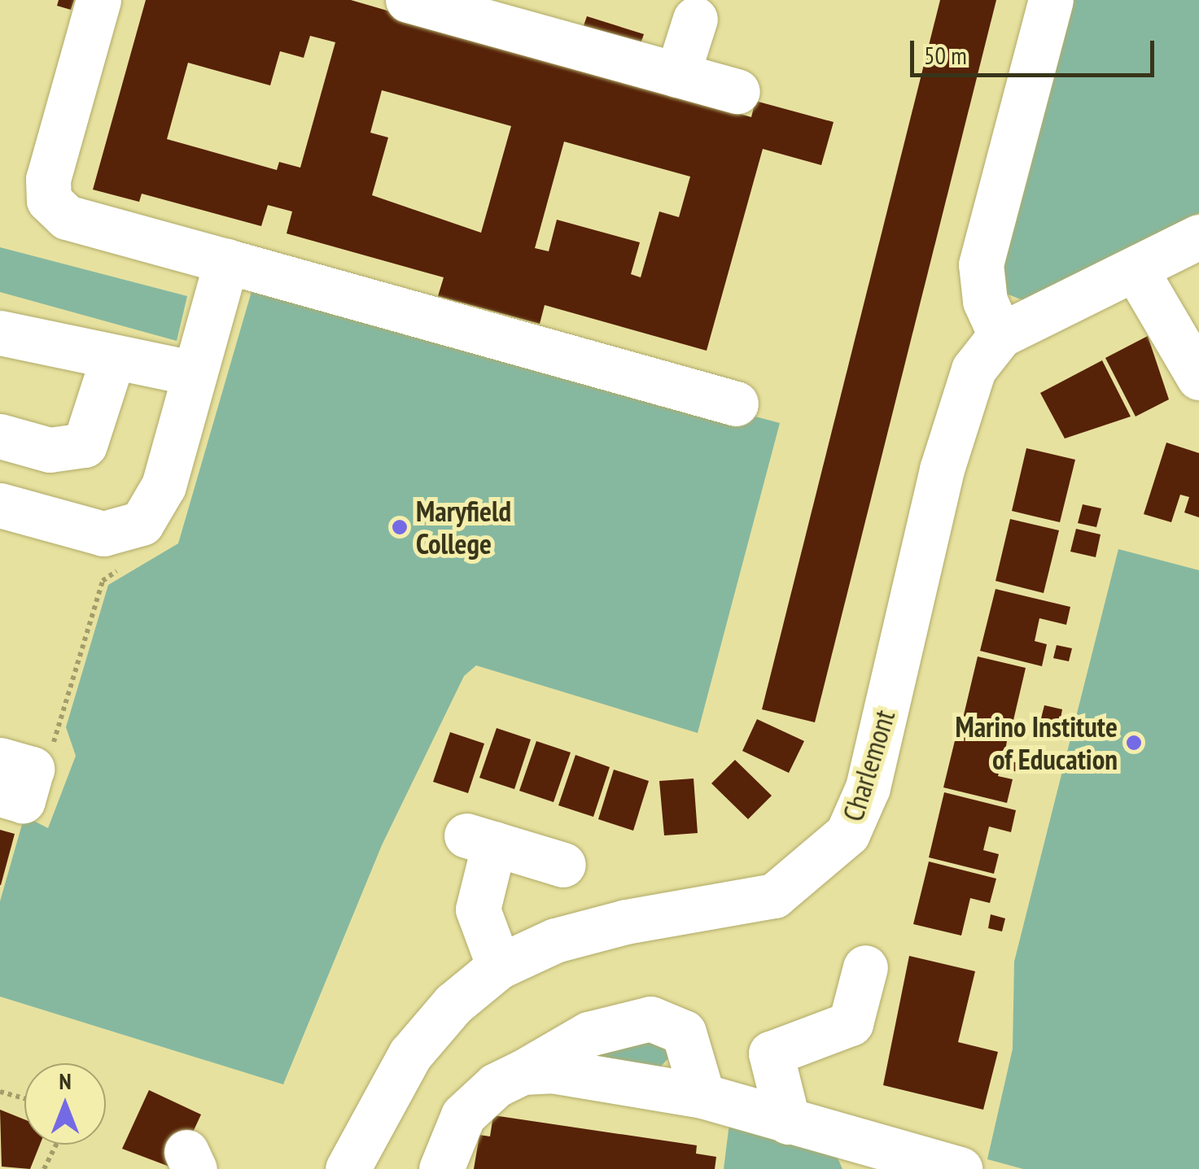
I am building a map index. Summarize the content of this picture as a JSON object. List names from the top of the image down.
{
  "streets": {
    "street": ["Charlemont"]
  },
  "places": ["Maryfield College", "Marino Institute of Education"],
  "scale_bar": "50 m",
  "north": "top"
}
